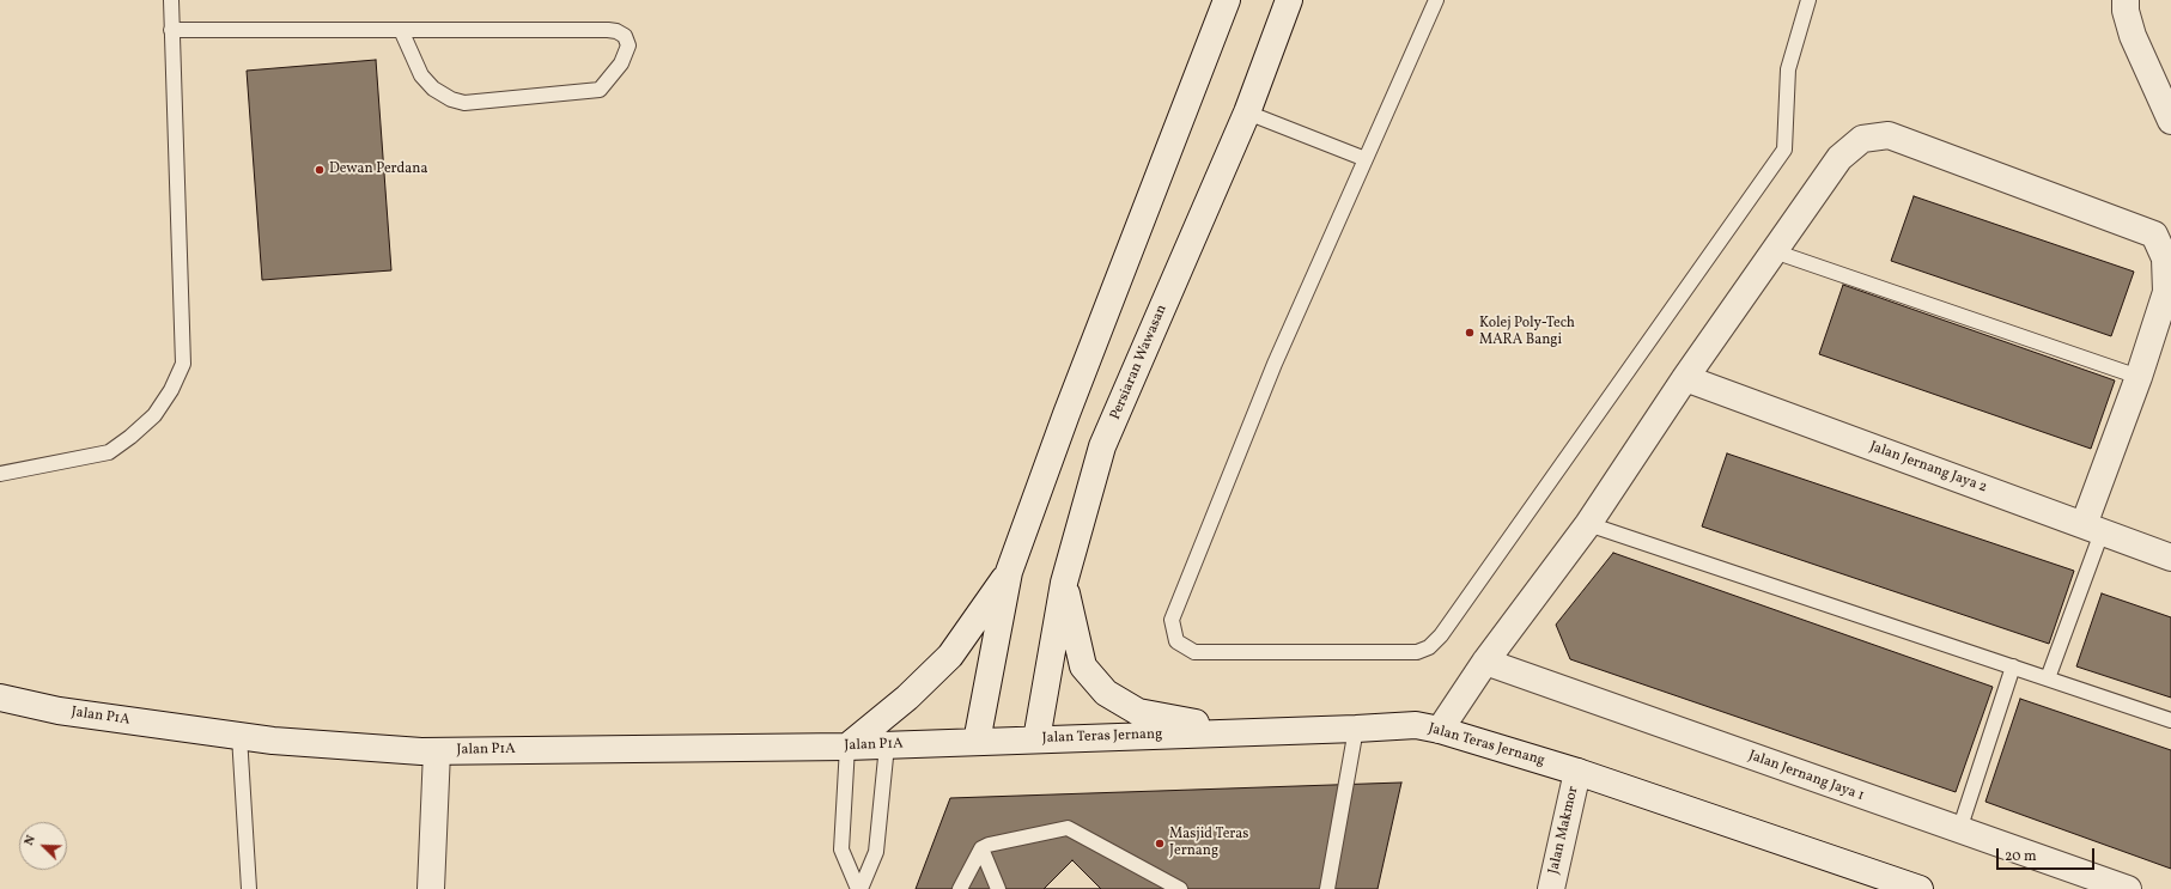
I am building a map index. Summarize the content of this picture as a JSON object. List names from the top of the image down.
{
  "streets": {
    "main road": [
      "Persiaran Wawasan",
      "Jalan Jernang Jaya 2",
      "Jalan P1A",
      "Jalan Teras Jernang",
      "Jalan Jernang Jaya 1",
      "Jalan Makmor"
    ]
  },
  "crossings": [
    ["Persiaran Wawasan", "Jalan Teras Jernang"],
    ["Jalan P1A", "Jalan Teras Jernang"],
    ["Jalan Teras Jernang", "Jalan Makmor"]
  ],
  "places": ["Dewan Perdana", "Kolej Poly-Tech MARA Bangi", "Masjid Teras Jernang"],
  "scale_bar": "20 m",
  "north": "top left"
}
